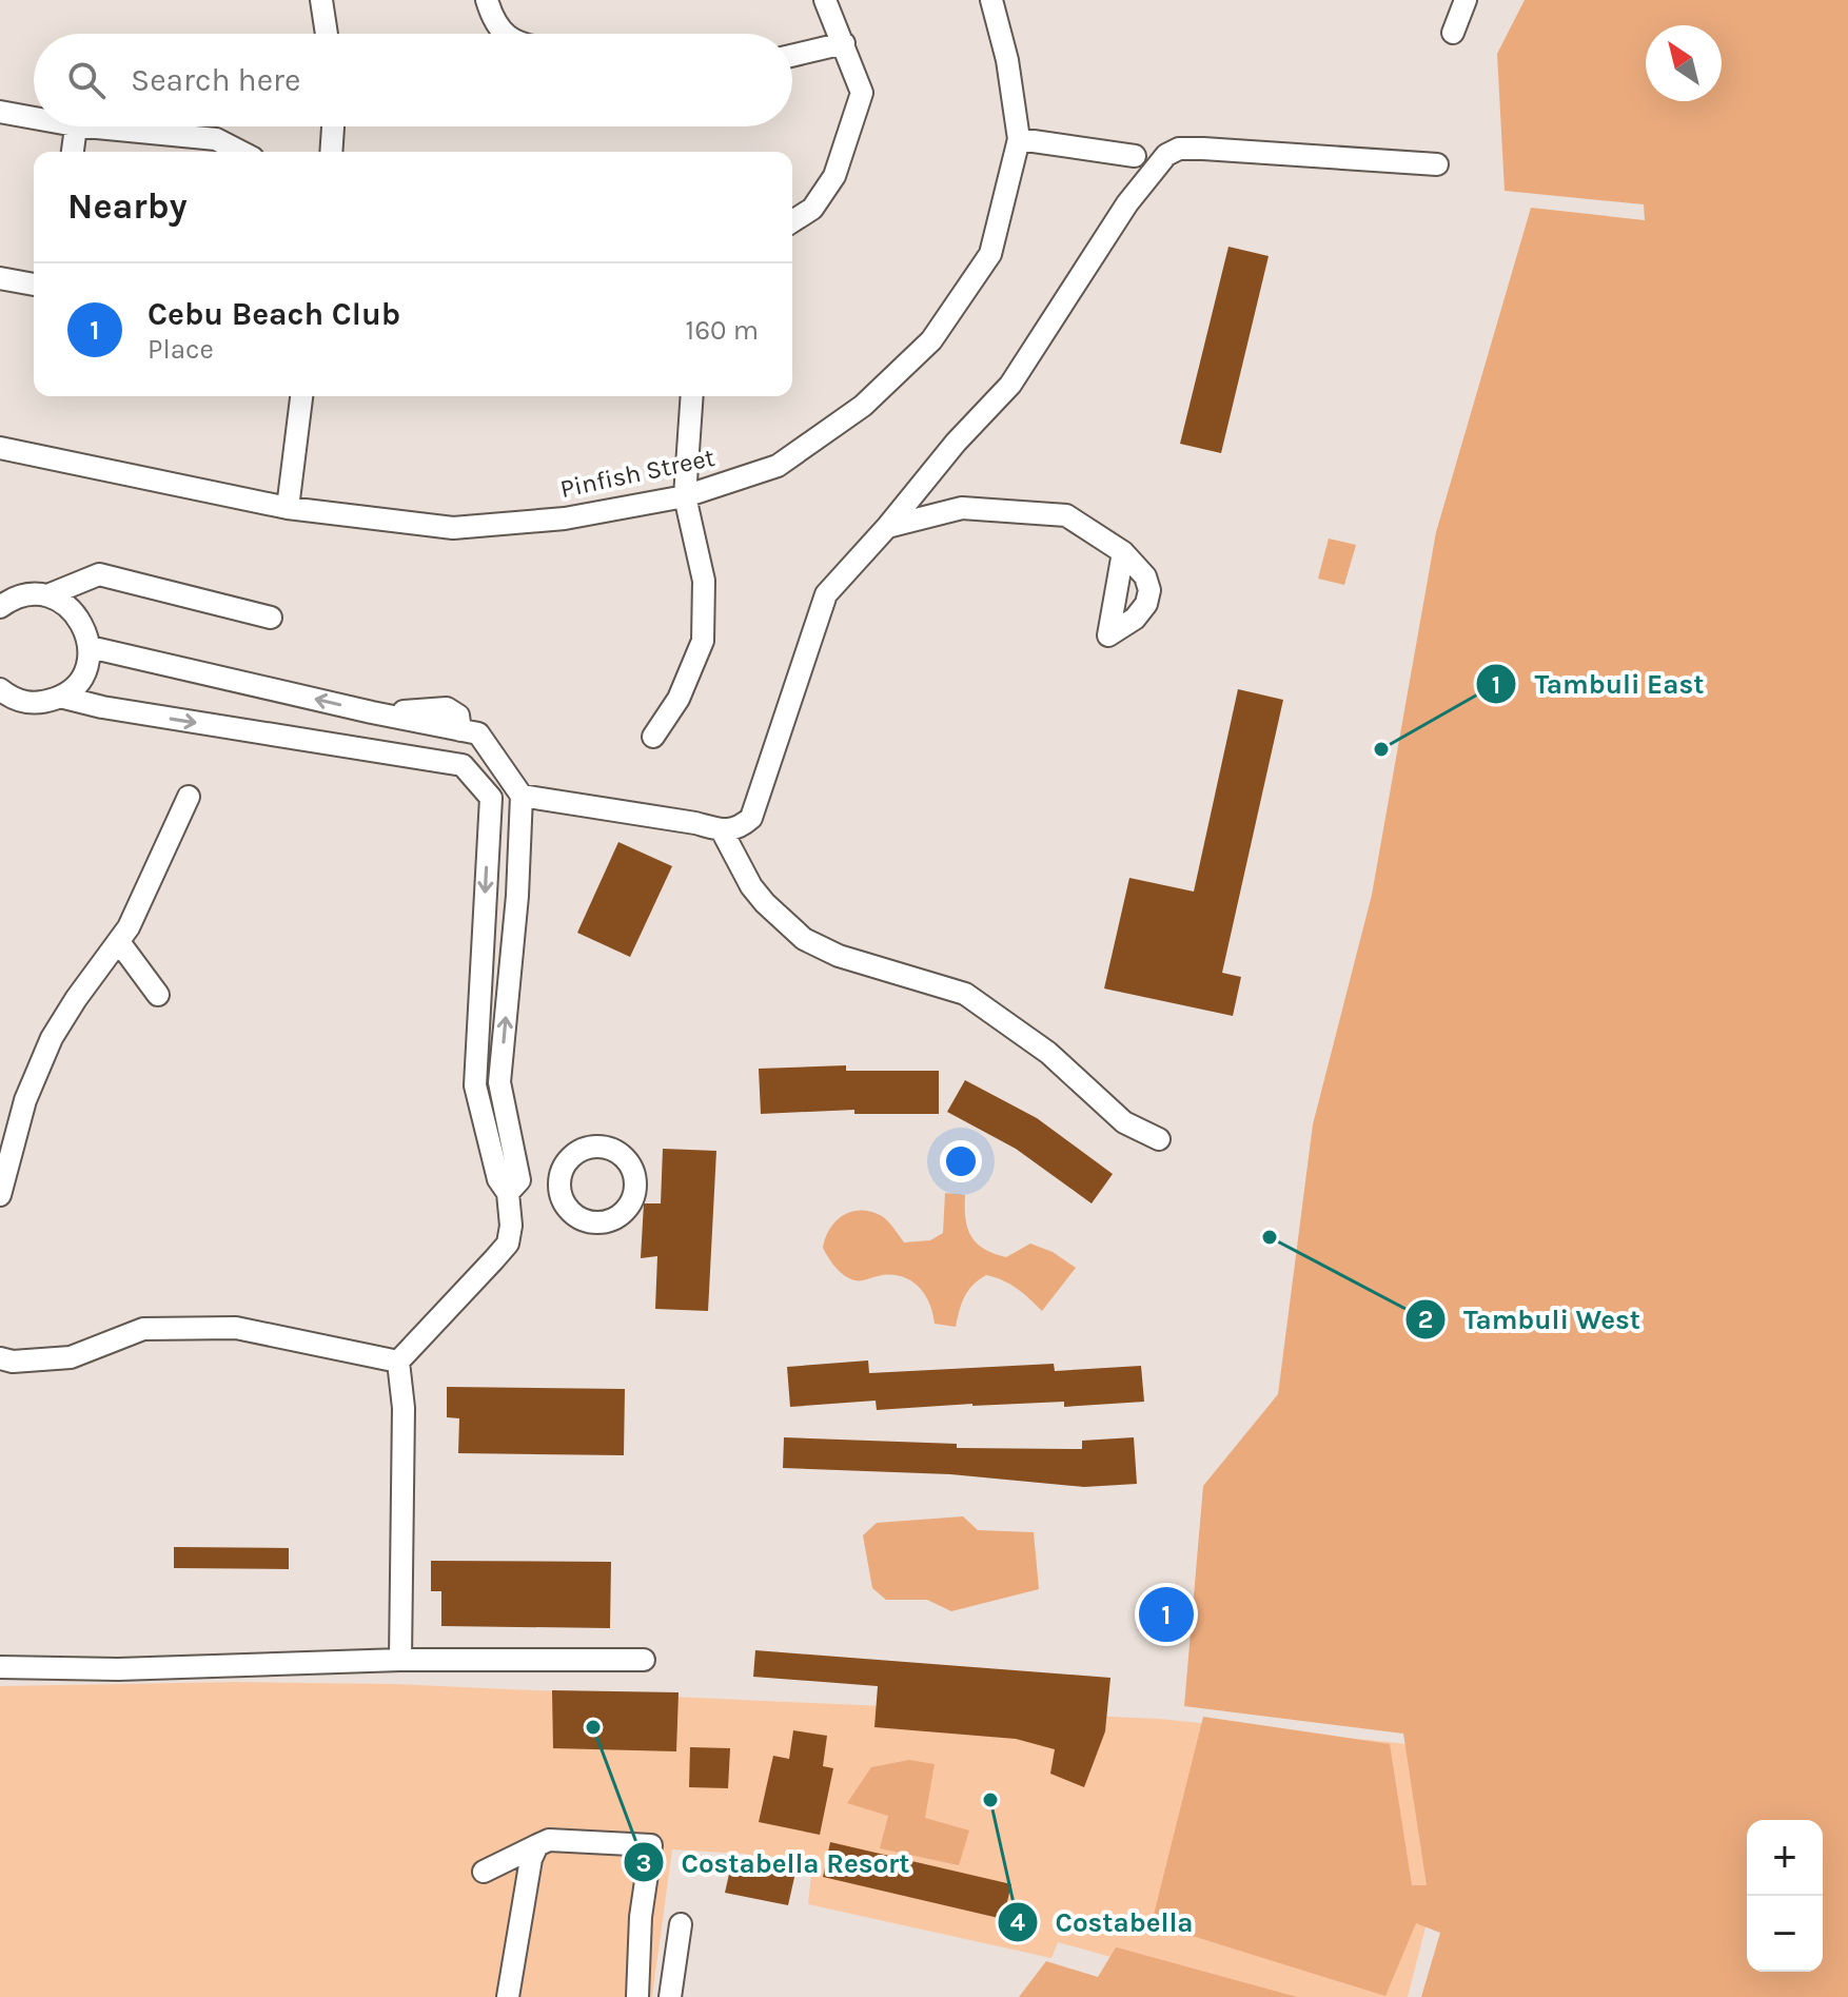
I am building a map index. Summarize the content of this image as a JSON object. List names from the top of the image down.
{
  "streets": {
    "street": ["Pinfish Street"]
  },
  "places": [
    "Tambuli East",
    "Tambuli West",
    "Costabella Resort",
    "Costabella"
  ],
  "north": "top left",
  "page": {
    "search": "Search here",
    "heading": "Nearby",
    "list": [
      {
        "mark": "1",
        "name": "Cebu Beach Club",
        "note": "Place",
        "value": "160 m"
      }
    ],
    "pins": "1",
    "map_buttons": ["+", "−"]
  }
}
